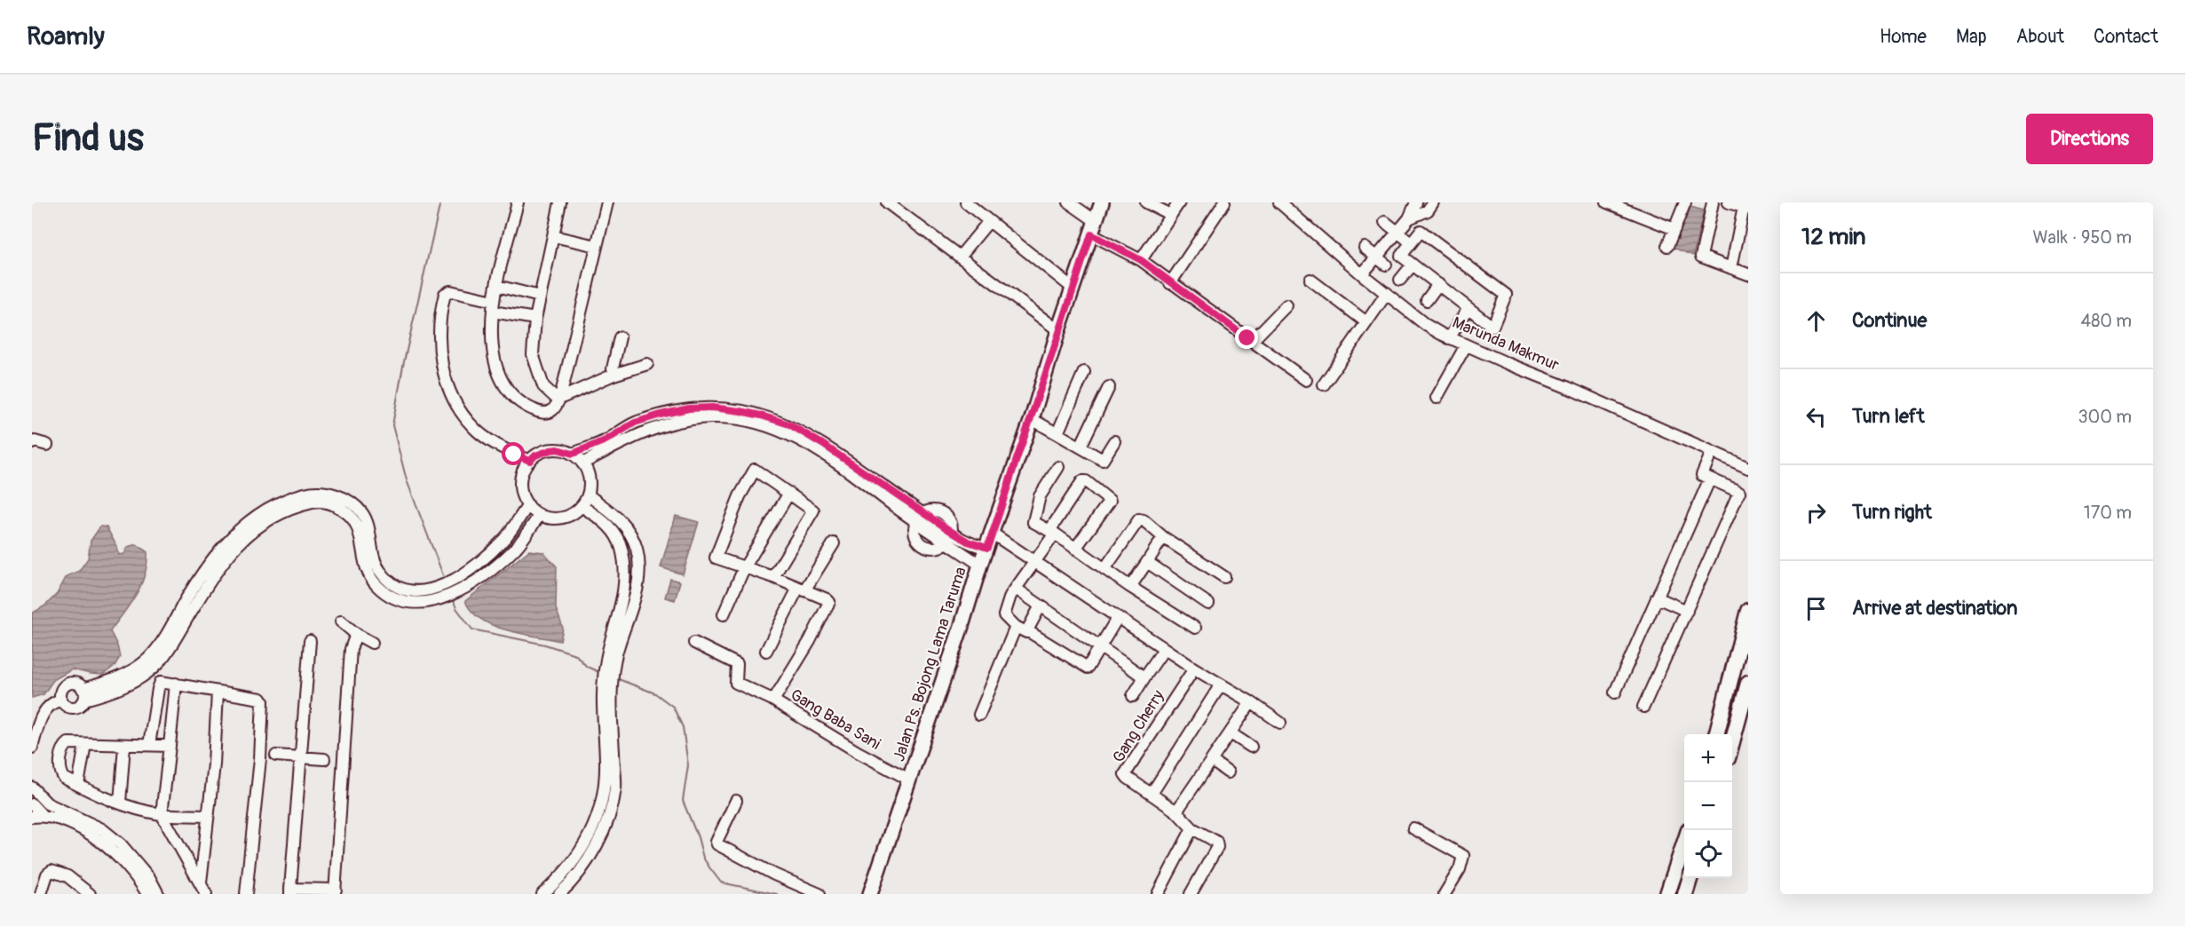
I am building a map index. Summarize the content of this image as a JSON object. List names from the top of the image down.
{
  "streets": {
    "main road": ["Jalan Ps. Bojong Lama Taruma"],
    "street": ["Marunda Makmur", "Gang Baba Sani", "Gang Cherry"]
  },
  "crossings": [
    ["Jalan Ps. Bojong Lama Taruma", "Gang Baba Sani"]
  ],
  "page": {
    "header": "Roamly",
    "nav": [
      "Home",
      "Map",
      "About",
      "Contact"
    ],
    "buttons": "Directions",
    "title": "Find us",
    "heading": ["12 min", "Walk · 950 m"],
    "list": [
      ["Continue", "480 m"],
      ["Turn left", "300 m"],
      ["Turn right", "170 m"],
      "Arrive at destination"
    ],
    "map_buttons": ["+", "−"]
  }
}
